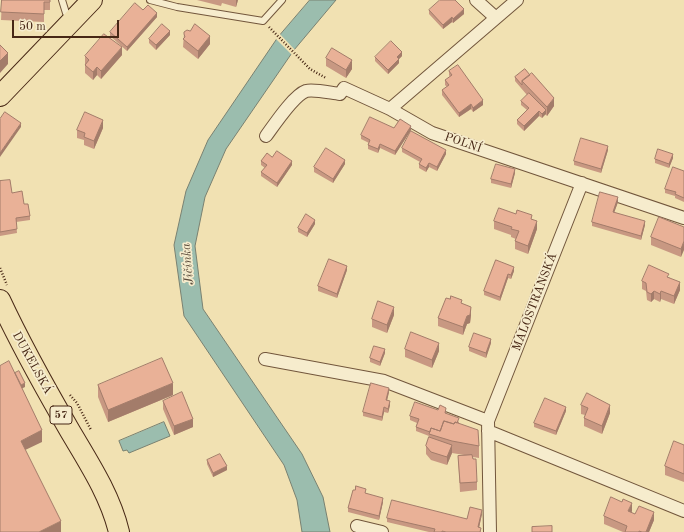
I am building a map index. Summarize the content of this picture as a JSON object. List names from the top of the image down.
{
  "streets": {
    "main road": ["DUKELSKÁ", "57"],
    "street": ["POLNÍ", "MALOSTRANSKÁ"]
  },
  "crossings": [
    ["POLNÍ", "MALOSTRANSKÁ"]
  ],
  "water": ["Jičínka"],
  "scale_bar": "50 m"
}
